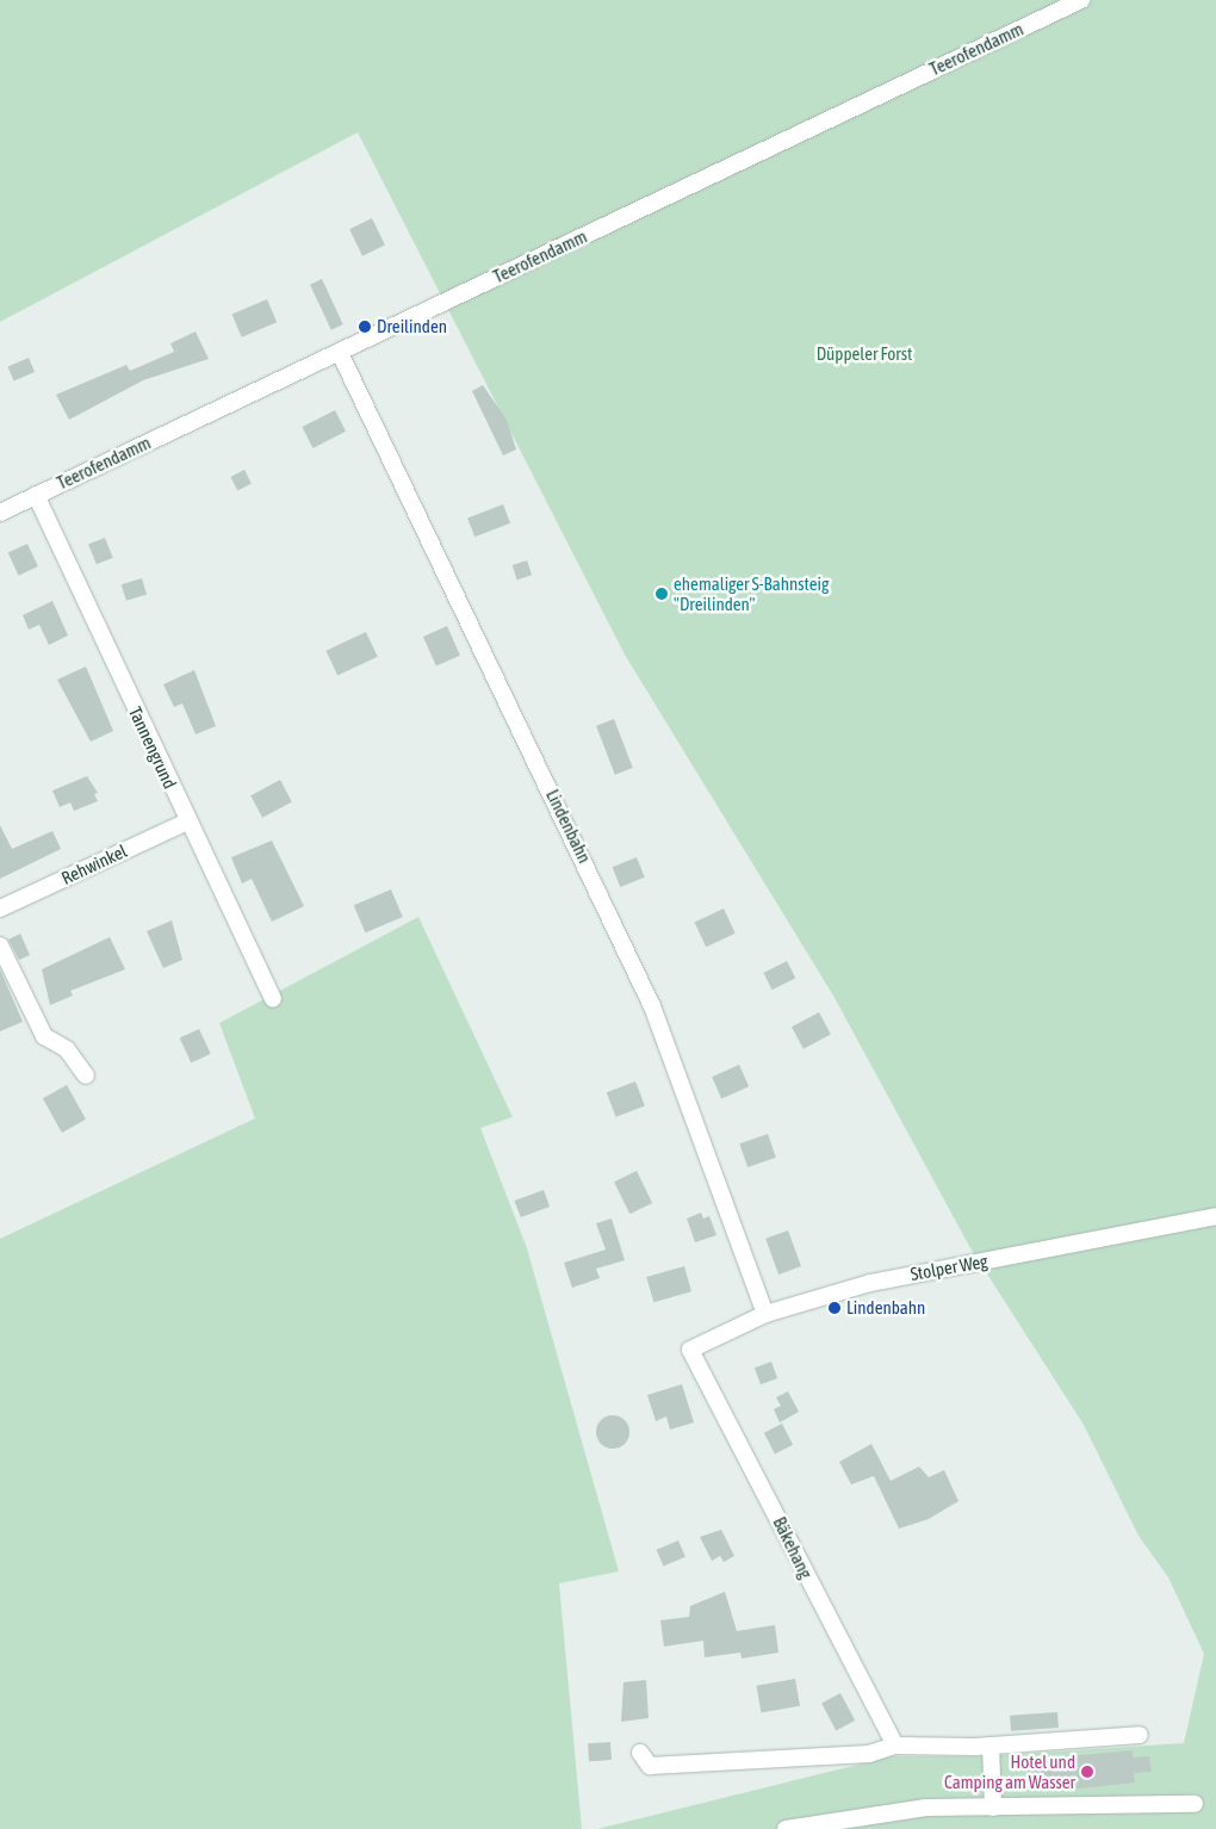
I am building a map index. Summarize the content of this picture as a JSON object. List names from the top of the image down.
{
  "streets": {
    "street": [
      "Teerofendamm",
      "Tannengrund",
      "Lindenbahn",
      "Rehwinkel",
      "Stolper Weg",
      "Bäkehang"
    ]
  },
  "crossings": [
    ["Teerofendamm", "Tannengrund"],
    ["Teerofendamm", "Lindenbahn"],
    ["Tannengrund", "Rehwinkel"],
    ["Lindenbahn", "Stolper Weg"],
    ["Stolper Weg", "Bäkehang"]
  ],
  "parks": ["Düppeler Forst"],
  "places": [
    "Dreilinden",
    "ehemaliger S-Bahnsteig \"Dreilinden\"",
    "Lindenbahn",
    "Hotel und Camping am Wasser"
  ]
}
